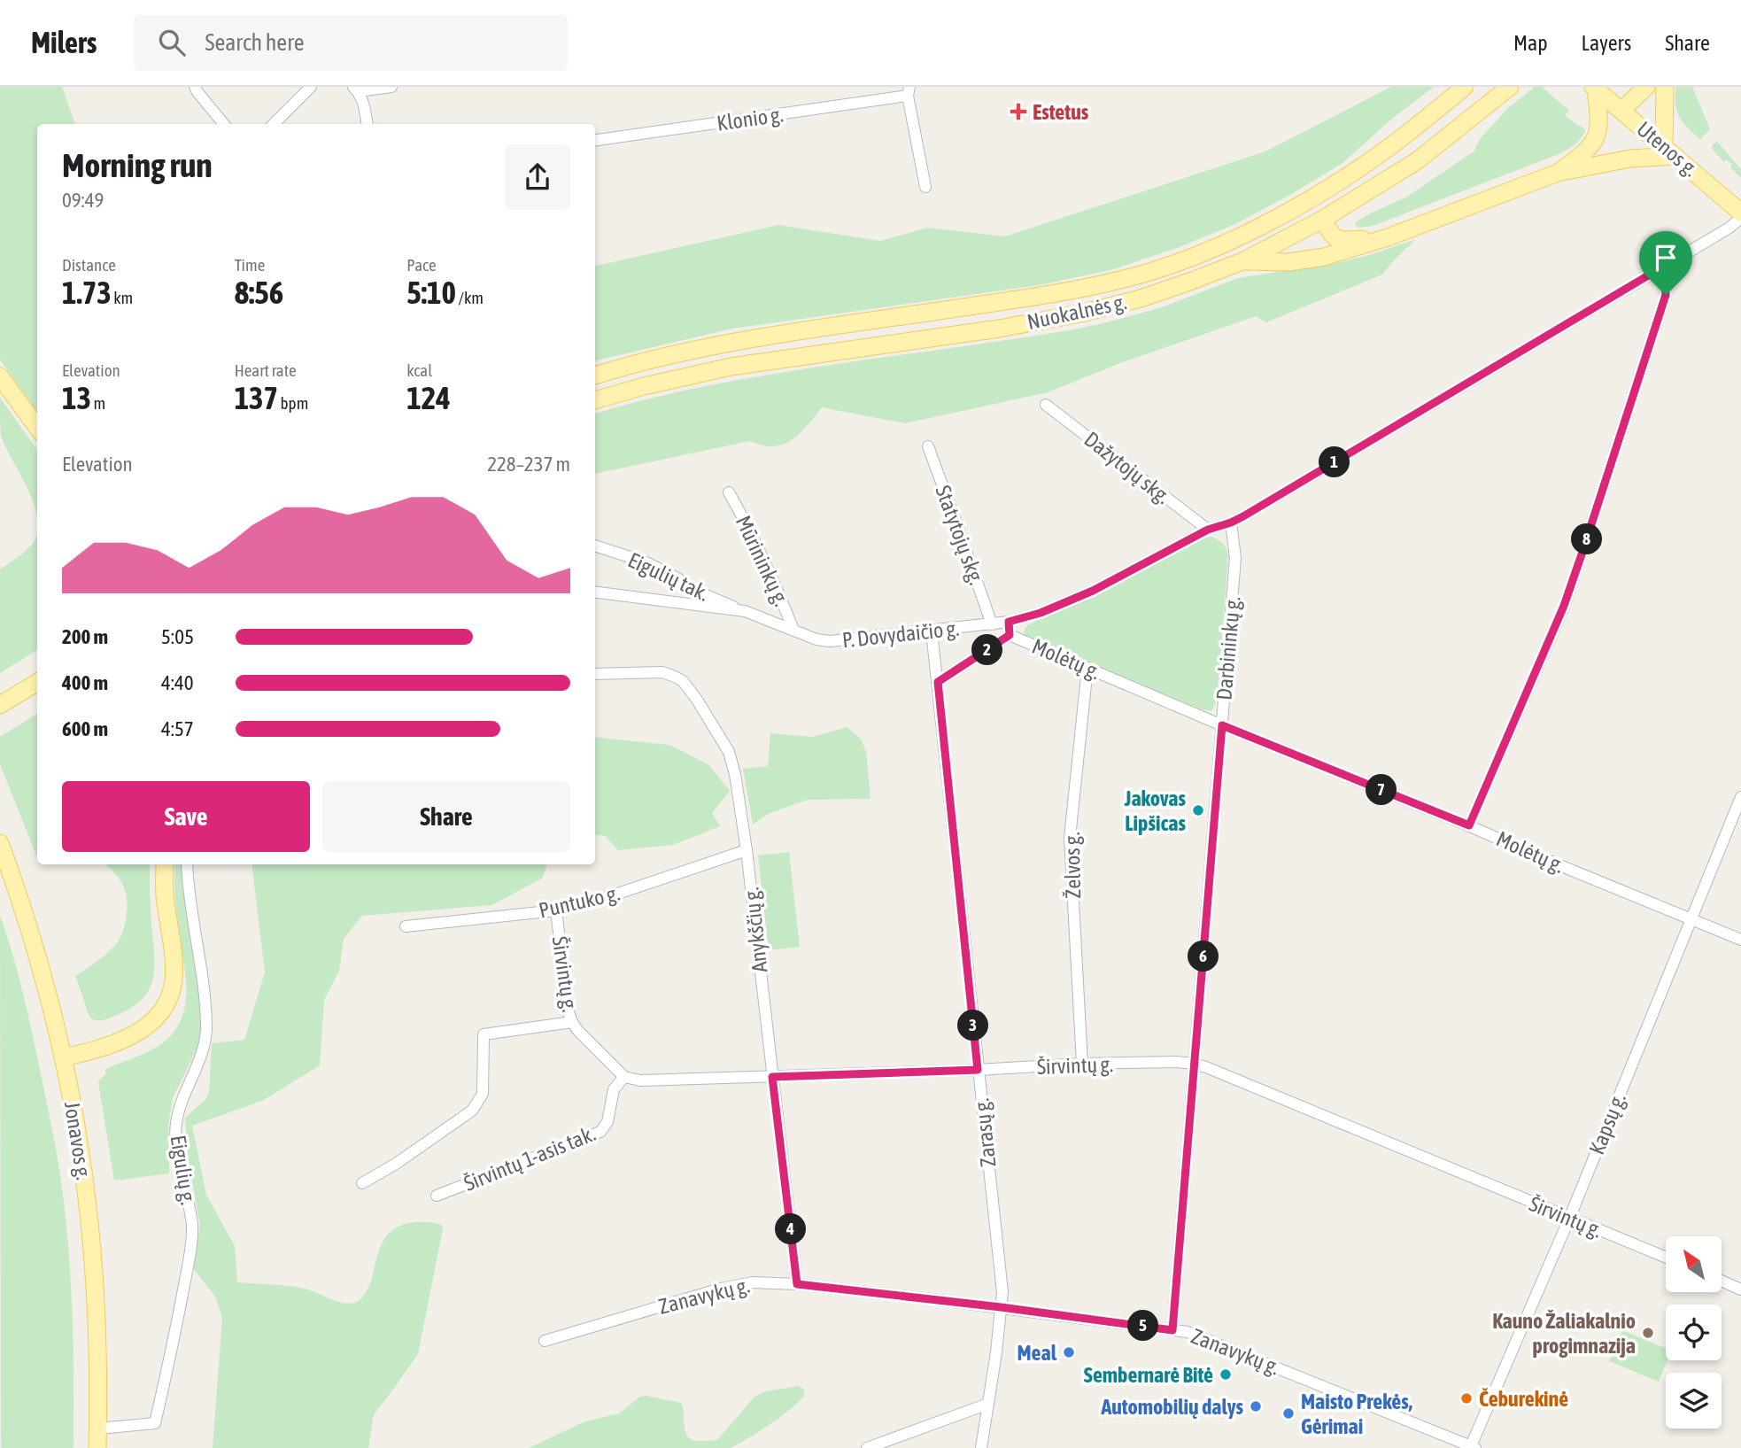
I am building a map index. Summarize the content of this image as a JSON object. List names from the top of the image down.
{
  "streets": {
    "main road": ["Utenos g.", "Nuokalnės g.", "Jonavos g."],
    "street": [
      "Klonio g.",
      "Dažytojų skg.",
      "Statytojų skg.",
      "Mūrininkų g.",
      "Eigulių tak.",
      "P. Dovydaičio g.",
      "Darbininkų g.",
      "Molėtų g.",
      "Želvos g.",
      "Puntuko g.",
      "Anykščių g.",
      "Širvintų g.",
      "Kapsų g.",
      "Zarasų g.",
      "Širvintų 1-asis tak.",
      "Eigulių g.",
      "Zanavykų g."
    ]
  },
  "crossings": [
    ["Dažytojų skg.", "P. Dovydaičio g."],
    ["Statytojų skg.", "P. Dovydaičio g."],
    ["Mūrininkų g.", "P. Dovydaičio g."],
    ["Eigulių tak.", "P. Dovydaičio g."],
    ["P. Dovydaičio g.", "Darbininkų g."],
    ["P. Dovydaičio g.", "Molėtų g."],
    ["P. Dovydaičio g.", "Zarasų g."],
    ["Darbininkų g.", "Molėtų g."],
    ["Darbininkų g.", "Širvintų g."],
    ["Darbininkų g.", "Zanavykų g."],
    ["Molėtų g.", "Želvos g."],
    ["Molėtų g.", "Kapsų g."],
    ["Molėtų g.", "Zarasų g."],
    ["Želvos g.", "Širvintų g."],
    ["Puntuko g.", "Anykščių g."],
    ["Puntuko g.", "Širvintų g."],
    ["Anykščių g.", "Širvintų g."],
    ["Anykščių g.", "Zanavykų g."],
    ["Širvintų g.", "Kapsų g."],
    ["Širvintų g.", "Zarasų g."],
    ["Širvintų g.", "Širvintų 1-asis tak."],
    ["Kapsų g.", "Zanavykų g."],
    ["Zarasų g.", "Zanavykų g."],
    ["Jonavos g.", "Eigulių g."]
  ],
  "places": {
    "health": ["Estetus"],
    "other": [
      "Jakovas Lipšicas",
      "Kauno Žaliakalnio progimnazija",
      "Meal",
      "Sembernarė Bitė",
      "Čeburekinė",
      "Automobilių dalys",
      "Maisto Prekės, Gėrimai"
    ]
  },
  "north": "top left",
  "page": {
    "header": "Milers",
    "search": "Search here",
    "nav": ["Map", "Layers", "Share"],
    "heading": ["Morning run", "09:49"],
    "stats": [
      ["Distance", "1.73 km"],
      ["Time", "8:56"],
      ["Pace", "5:10 /km"],
      ["Elevation", "13 m"],
      ["Heart rate", "137 bpm"],
      ["kcal", "124"]
    ],
    "chart": ["Elevation", "228–237 m"],
    "pins": [
      "1",
      "8",
      "2",
      "7",
      "6",
      "3",
      "4",
      "5"
    ],
    "list": [
      {
        "name": "200 m",
        "note": "5:05"
      },
      {
        "name": "400 m",
        "note": "4:40"
      },
      {
        "name": "600 m",
        "note": "4:57"
      }
    ],
    "buttons": ["Save", "Share"]
  }
}
